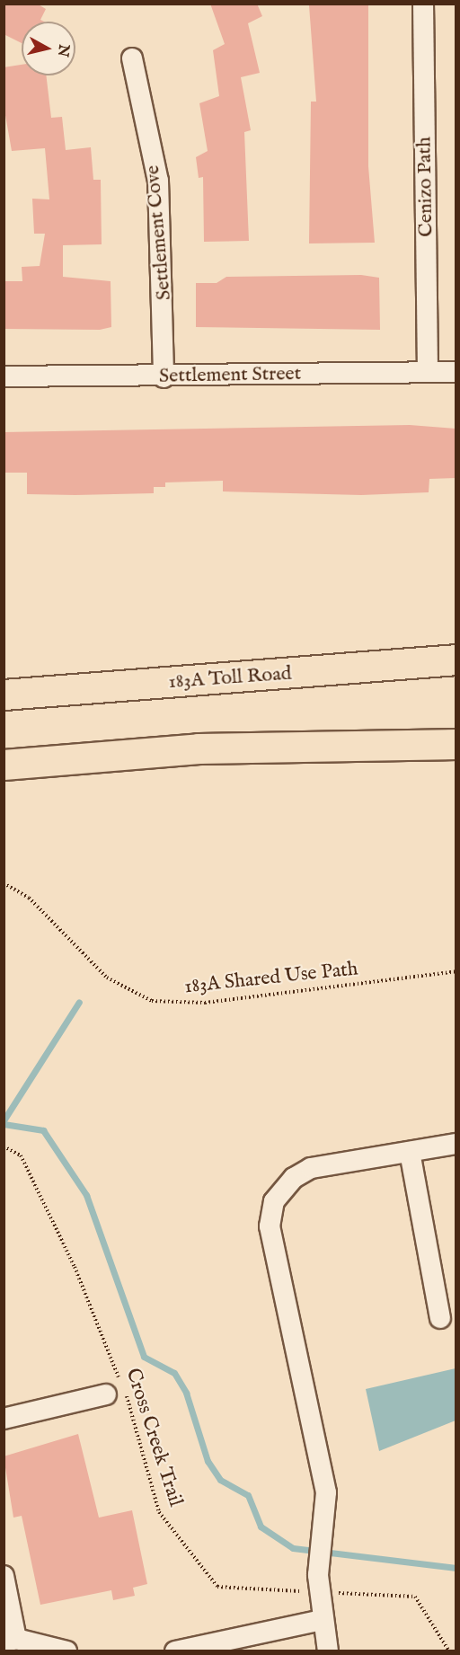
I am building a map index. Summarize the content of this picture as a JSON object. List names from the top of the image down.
{
  "streets": {
    "highway": ["183A Toll Road"],
    "street": ["Cenizo Path", "Settlement Cove", "Settlement Street"],
    "path": ["183A Shared Use Path", "Cross Creek Trail"]
  },
  "crossings": [
    ["Cenizo Path", "Settlement Street"],
    ["Settlement Cove", "Settlement Street"]
  ],
  "north": "right"
}
